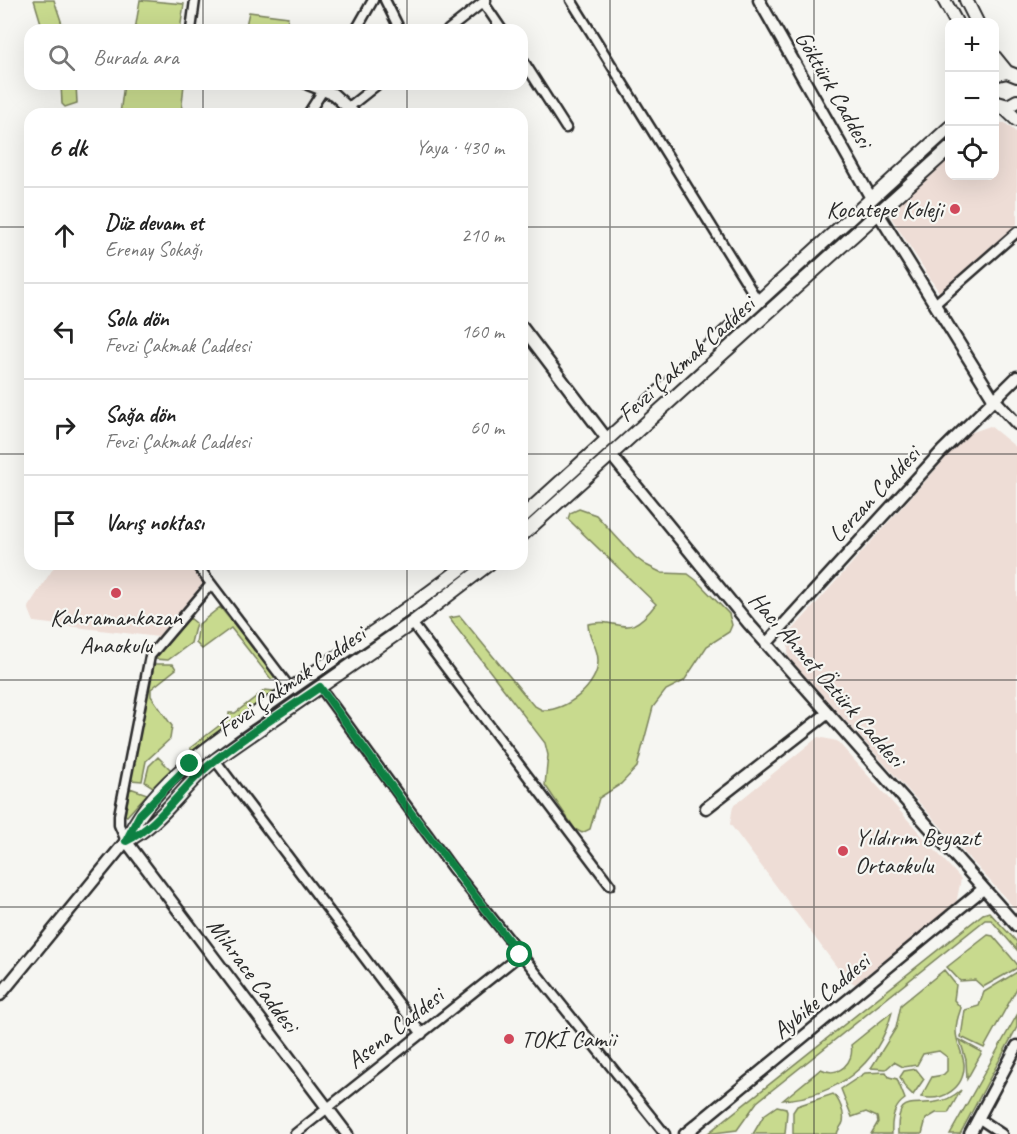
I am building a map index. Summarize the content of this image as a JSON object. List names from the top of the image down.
{
  "streets": {
    "main road": ["Fevzi Çakmak Caddesi"],
    "street": [
      "Göktürk Caddesi",
      "Lerzan Caddesi",
      "Hacı Ahmet Öztürk Caddesi",
      "Mihrace Caddesi",
      "Aybike Caddesi",
      "Asena Caddesi"
    ]
  },
  "crossings": [
    ["Göktürk Caddesi", "Fevzi Çakmak Caddesi"],
    ["Fevzi Çakmak Caddesi", "Hacı Ahmet Öztürk Caddesi"],
    ["Fevzi Çakmak Caddesi", "Mihrace Caddesi"],
    ["Lerzan Caddesi", "Hacı Ahmet Öztürk Caddesi"],
    ["Hacı Ahmet Öztürk Caddesi", "Aybike Caddesi"],
    ["Mihrace Caddesi", "Asena Caddesi"]
  ],
  "places": [
    "Kocatepe Koleji",
    "Kahramankazan Anaokulu",
    "Yıldırım Beyazıt Ortaokulu",
    "TOKİ Camii"
  ],
  "page": {
    "map_buttons": ["+", "−"],
    "search": "Burada ara",
    "heading": ["6 dk", "Yaya · 430 m"],
    "list": [
      ["Düz devam et", "Erenay Sokağı", "210 m"],
      ["Sola dön", "Fevzi Çakmak Caddesi", "160 m"],
      ["Sağa dön", "Fevzi Çakmak Caddesi", "60 m"],
      "Varış noktası"
    ]
  }
}
